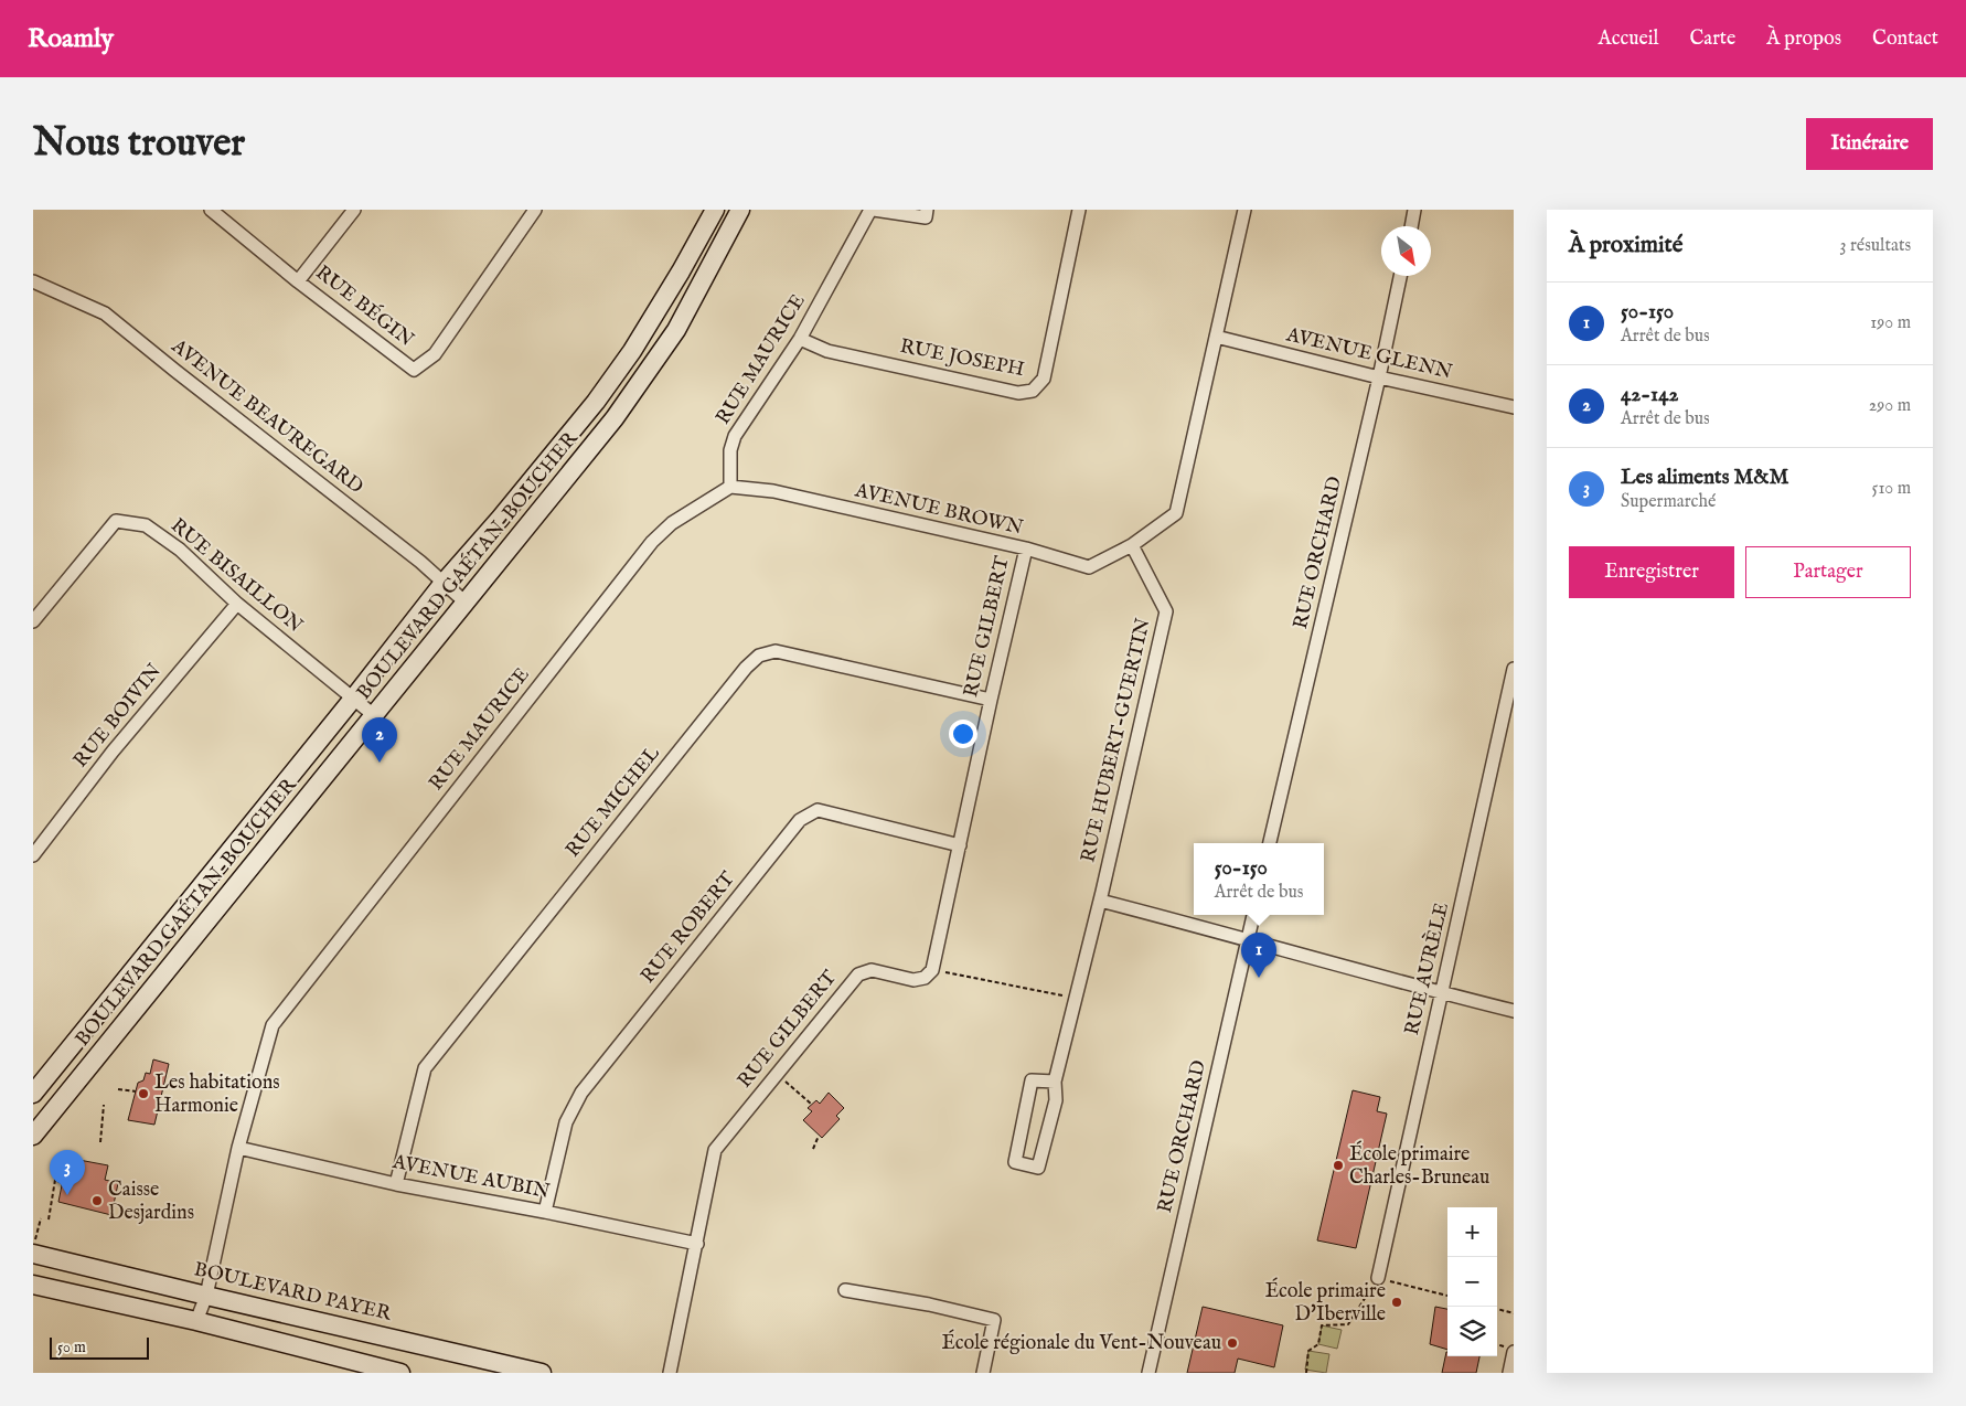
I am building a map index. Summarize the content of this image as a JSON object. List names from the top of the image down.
{
  "streets": {
    "main road": ["BOULEVARD GAÉTAN-BOUCHER", "BOULEVARD PAYER"],
    "street": [
      "RUE BÉGIN",
      "AVENUE GLENN",
      "RUE JOSEPH",
      "RUE MAURICE",
      "AVENUE BEAUREGARD",
      "AVENUE BROWN",
      "RUE ORCHARD",
      "RUE BISAILLON",
      "RUE GILBERT",
      "RUE BOIVIN",
      "RUE HUBERT-GUERTIN",
      "RUE MICHEL",
      "RUE ROBERT",
      "RUE AURÈLE",
      "AVENUE AUBIN"
    ]
  },
  "crossings": [
    ["AVENUE GLENN", "RUE ORCHARD"],
    ["RUE JOSEPH", "RUE MAURICE"],
    ["RUE MAURICE", "AVENUE BROWN"],
    ["RUE MAURICE", "AVENUE AUBIN"],
    ["RUE MAURICE", "BOULEVARD PAYER"],
    ["AVENUE BEAUREGARD", "BOULEVARD GAÉTAN-BOUCHER"],
    ["AVENUE BROWN", "RUE GILBERT"],
    ["AVENUE BROWN", "RUE HUBERT-GUERTIN"],
    ["BOULEVARD GAÉTAN-BOUCHER", "RUE BISAILLON"],
    ["RUE BISAILLON", "RUE BOIVIN"],
    ["RUE GILBERT", "RUE MICHEL"],
    ["RUE GILBERT", "RUE ROBERT"],
    ["RUE GILBERT", "AVENUE AUBIN"],
    ["RUE MICHEL", "AVENUE AUBIN"],
    ["RUE ROBERT", "AVENUE AUBIN"]
  ],
  "places": [
    "Les habitations Harmonie",
    "École primaire Charles-Bruneau",
    "Caisse Desjardins",
    "École primaire D'Iberville",
    "École régionale du Vent-Nouveau"
  ],
  "scale_bar": "50 m",
  "north": "bottom right",
  "page": {
    "header": "Roamly",
    "nav": [
      "Accueil",
      "Carte",
      "À propos",
      "Contact"
    ],
    "buttons": [
      "Itinéraire",
      ["Enregistrer", "Partager"]
    ],
    "title": "Nous trouver",
    "heading": ["À proximité", "3 résultats"],
    "list": [
      {
        "mark": "1",
        "name": "50-150",
        "note": "Arrêt de bus",
        "value": "190 m"
      },
      {
        "mark": "2",
        "name": "42-142",
        "note": "Arrêt de bus",
        "value": "290 m"
      },
      {
        "mark": "3",
        "name": "Les aliments M&M",
        "note": "Supermarché",
        "value": "510 m"
      }
    ],
    "pins": ["2", "1", "3"],
    "popup": ["50-150", "Arrêt de bus"],
    "map_buttons": ["+", "−"],
    "scale": "50 m"
  }
}
